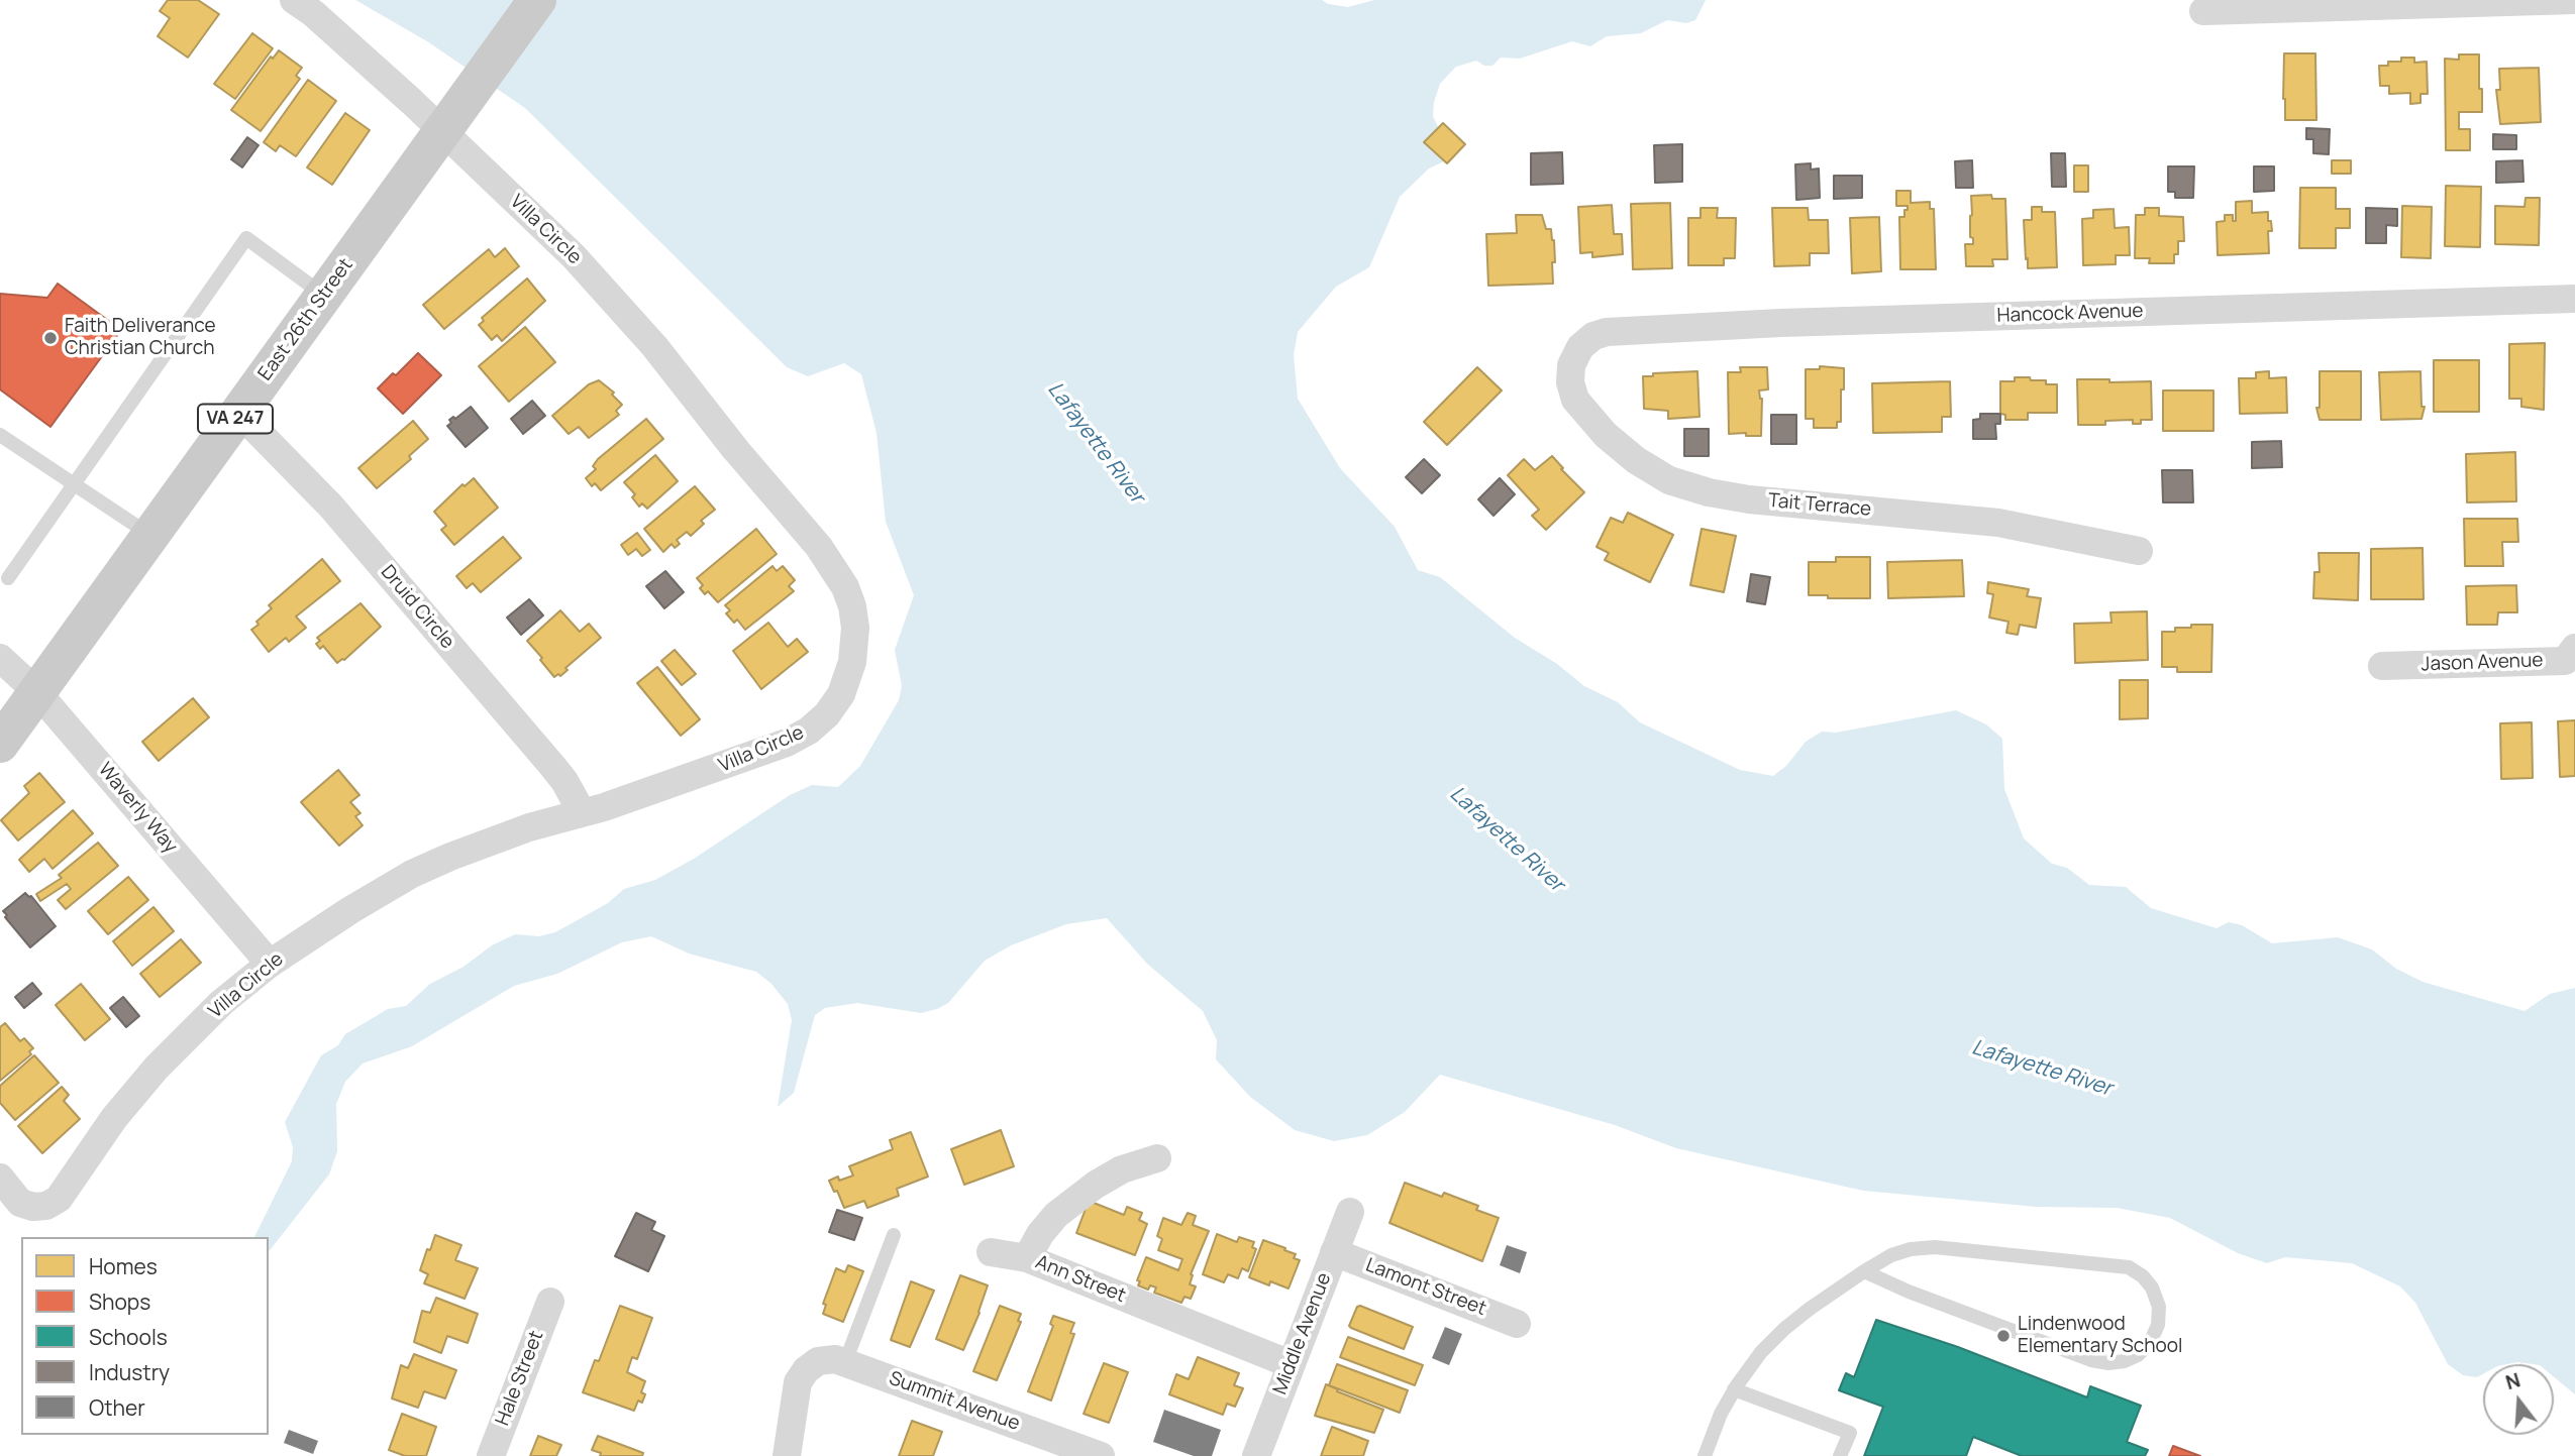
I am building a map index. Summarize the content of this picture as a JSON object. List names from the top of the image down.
{
  "streets": {
    "main road": ["East 26th Street", "VA 247"],
    "street": [
      "Villa Circle",
      "Hancock Avenue",
      "Tait Terrace",
      "Druid Circle",
      "Jason Avenue",
      "Waverly Way",
      "Ann Street",
      "Lamont Street",
      "Middle Avenue",
      "Hale Street",
      "Summit Avenue"
    ]
  },
  "crossings": [
    ["Villa Circle", "East 26th Street"],
    ["Villa Circle", "Druid Circle"],
    ["Villa Circle", "Waverly Way"],
    ["Hancock Avenue", "Tait Terrace"],
    ["East 26th Street", "Druid Circle"],
    ["East 26th Street", "Waverly Way"],
    ["Ann Street", "Middle Avenue"],
    ["Lamont Street", "Middle Avenue"]
  ],
  "water": ["Lafayette River"],
  "places": ["Faith Deliverance Christian Church", "Lindenwood Elementary School"],
  "legend": [
    "Homes",
    "Shops",
    "Schools",
    "Industry",
    "Other"
  ],
  "north": "top"
}
